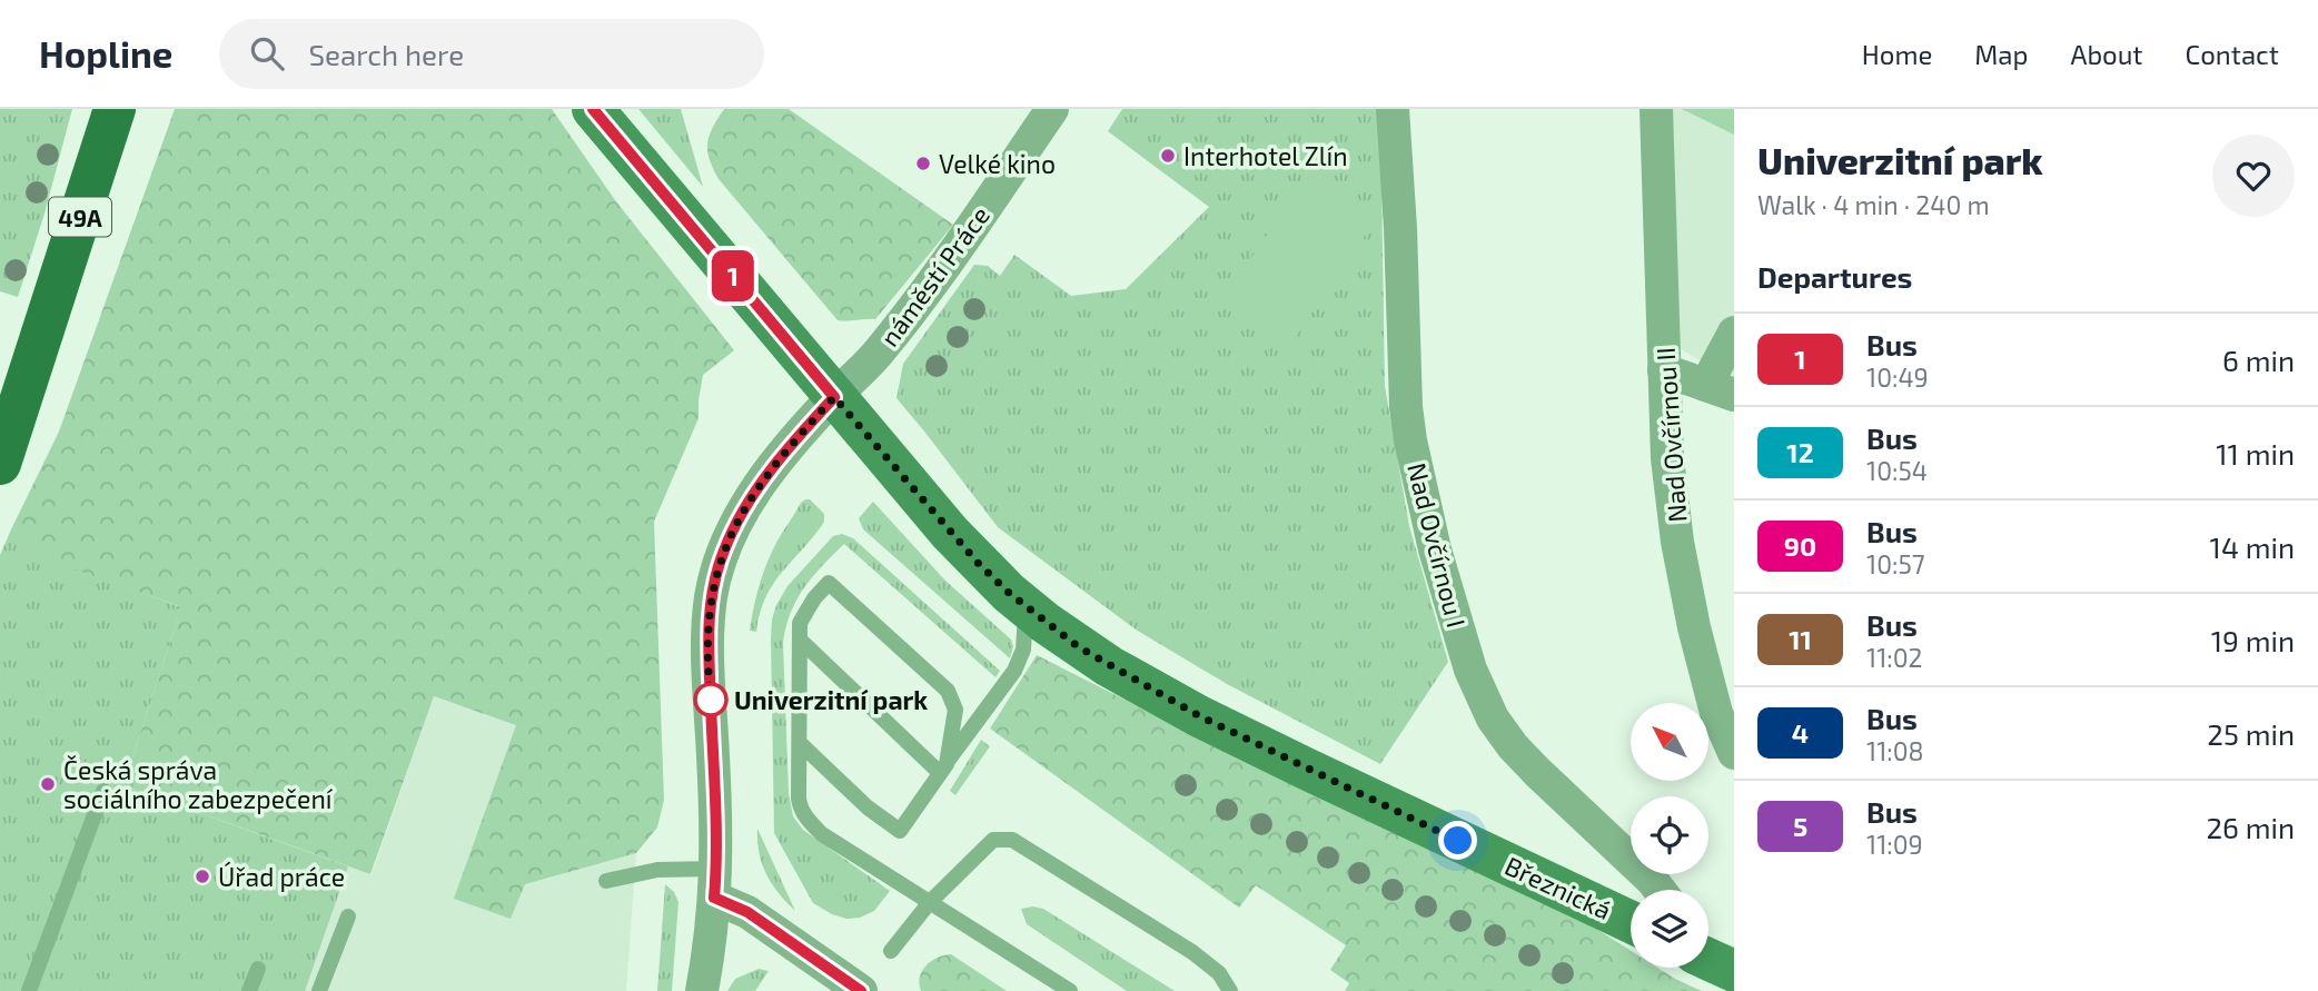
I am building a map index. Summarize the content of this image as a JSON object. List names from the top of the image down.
{
  "streets": {
    "main road": ["49A", "Březnická"],
    "street": ["náměstí Práce", "Nad Ovčírnou II", "Nad Ovčírnou I"]
  },
  "crossings": [
    ["náměstí Práce", "Březnická"]
  ],
  "places": [
    "Interhotel Zlín",
    "Velké kino",
    "Univerzitní park",
    "Česká správa sociálního zabezpečení",
    "Úřad práce"
  ],
  "lines": ["bus line 1"],
  "north": "top left",
  "page": {
    "header": "Hopline",
    "search": "Search here",
    "nav": [
      "Home",
      "Map",
      "About",
      "Contact"
    ],
    "on_map": "1",
    "heading": [
      ["Univerzitní park", "Walk · 4 min · 240 m"],
      "Departures"
    ],
    "list": [
      {
        "mark": "1",
        "name": "Bus",
        "note": "10:49",
        "value": "6 min"
      },
      {
        "mark": "12",
        "name": "Bus",
        "note": "10:54",
        "value": "11 min"
      },
      {
        "mark": "90",
        "name": "Bus",
        "note": "10:57",
        "value": "14 min"
      },
      {
        "mark": "11",
        "name": "Bus",
        "note": "11:02",
        "value": "19 min"
      },
      {
        "mark": "4",
        "name": "Bus",
        "note": "11:08",
        "value": "25 min"
      },
      {
        "mark": "5",
        "name": "Bus",
        "note": "11:09",
        "value": "26 min"
      }
    ]
  }
}
